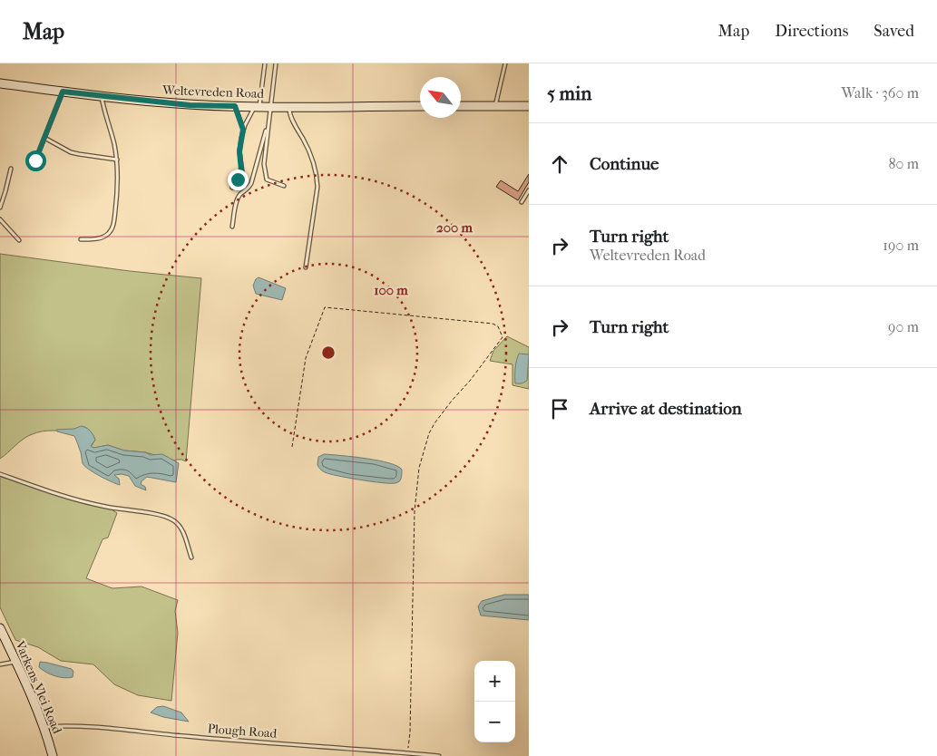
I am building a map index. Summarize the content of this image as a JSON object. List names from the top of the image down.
{
  "streets": {
    "street": ["Weltevreden Road", "Varkens Vlei Road"],
    "lane": ["Plough Road"]
  },
  "crossings": [
    ["Varkens Vlei Road", "Plough Road"]
  ],
  "north": "top left",
  "page": {
    "header": "Map",
    "nav": ["Map", "Directions", "Saved"],
    "heading": ["5 min", "Walk · 360 m"],
    "list": [
      ["Continue", "80 m"],
      ["Turn right", "Weltevreden Road", "190 m"],
      ["Turn right", "90 m"],
      "Arrive at destination"
    ],
    "map_buttons": ["+", "−"]
  },
  "rings": ["200 m", "100 m"]
}
